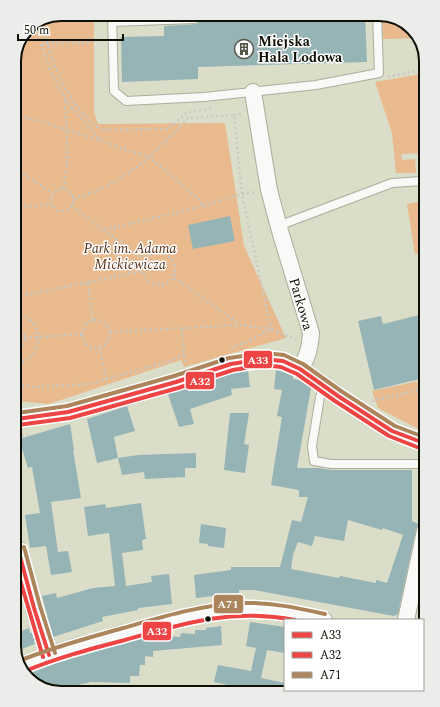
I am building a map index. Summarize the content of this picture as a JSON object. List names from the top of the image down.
{
  "streets": {
    "street": ["Parkowa"]
  },
  "parks": ["Park im. Adama Mickiewicza"],
  "places": {
    "building": ["Miejska Hala Lodowa"]
  },
  "lines": ["transit line A71", "transit line A33", "transit line A32"],
  "legend": ["A33", "A32", "A71"],
  "scale_bar": "50 m"
}
